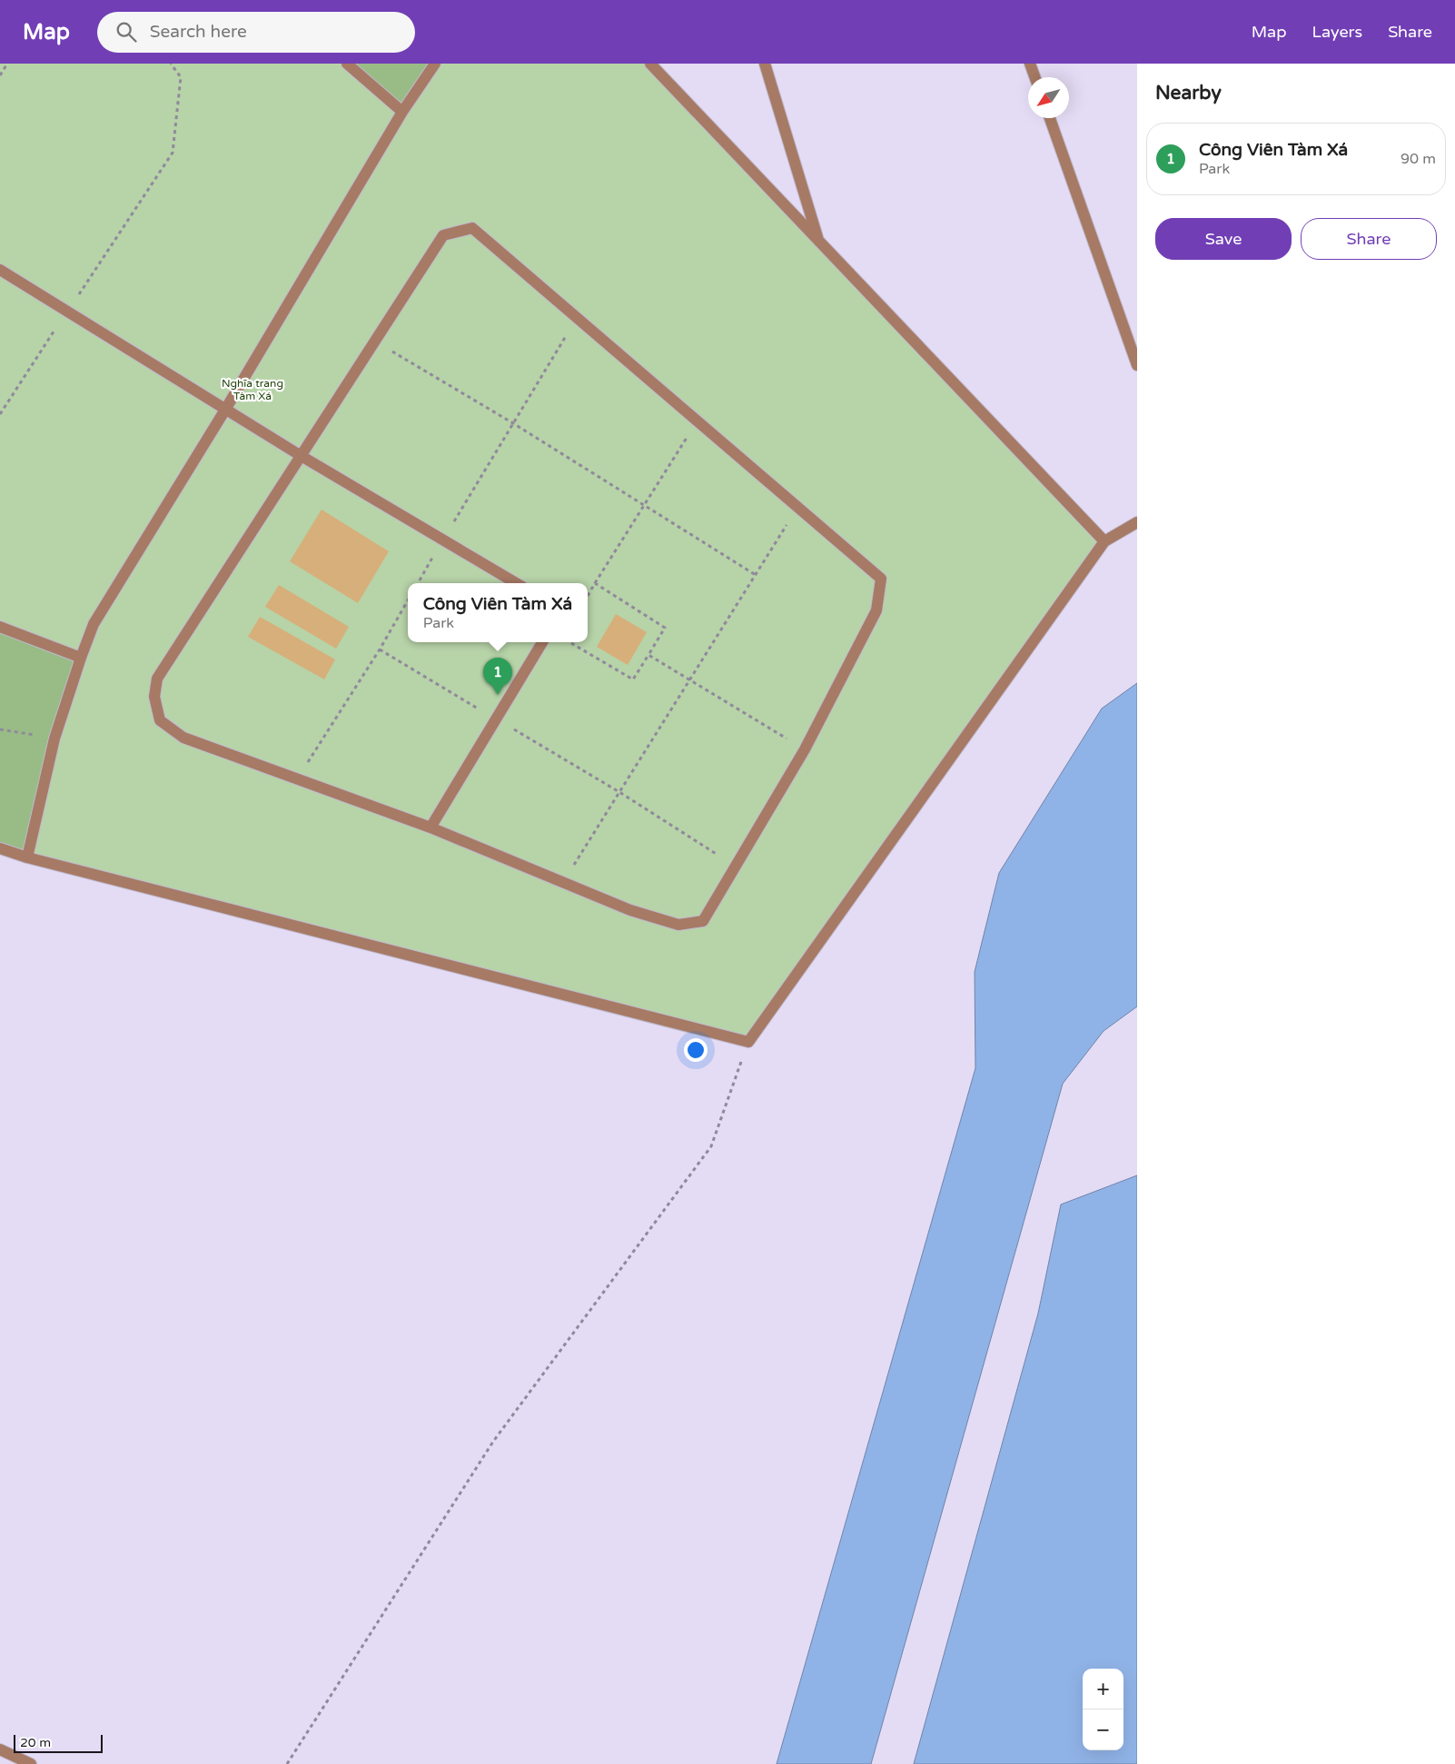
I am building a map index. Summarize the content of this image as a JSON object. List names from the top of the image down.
{
  "parks": ["Nghĩa trang Tàm Xá"],
  "scale_bar": "20 m",
  "north": "bottom left",
  "page": {
    "header": "Map",
    "search": "Search here",
    "nav": ["Map", "Layers", "Share"],
    "heading": "Nearby",
    "list": [
      {
        "mark": "1",
        "name": "Công Viên Tàm Xá",
        "note": "Park",
        "value": "90 m"
      }
    ],
    "buttons": ["Save", "Share"],
    "popup": ["Công Viên Tàm Xá", "Park"],
    "pins": "1",
    "map_buttons": ["+", "−"],
    "scale": "20 m"
  }
}
